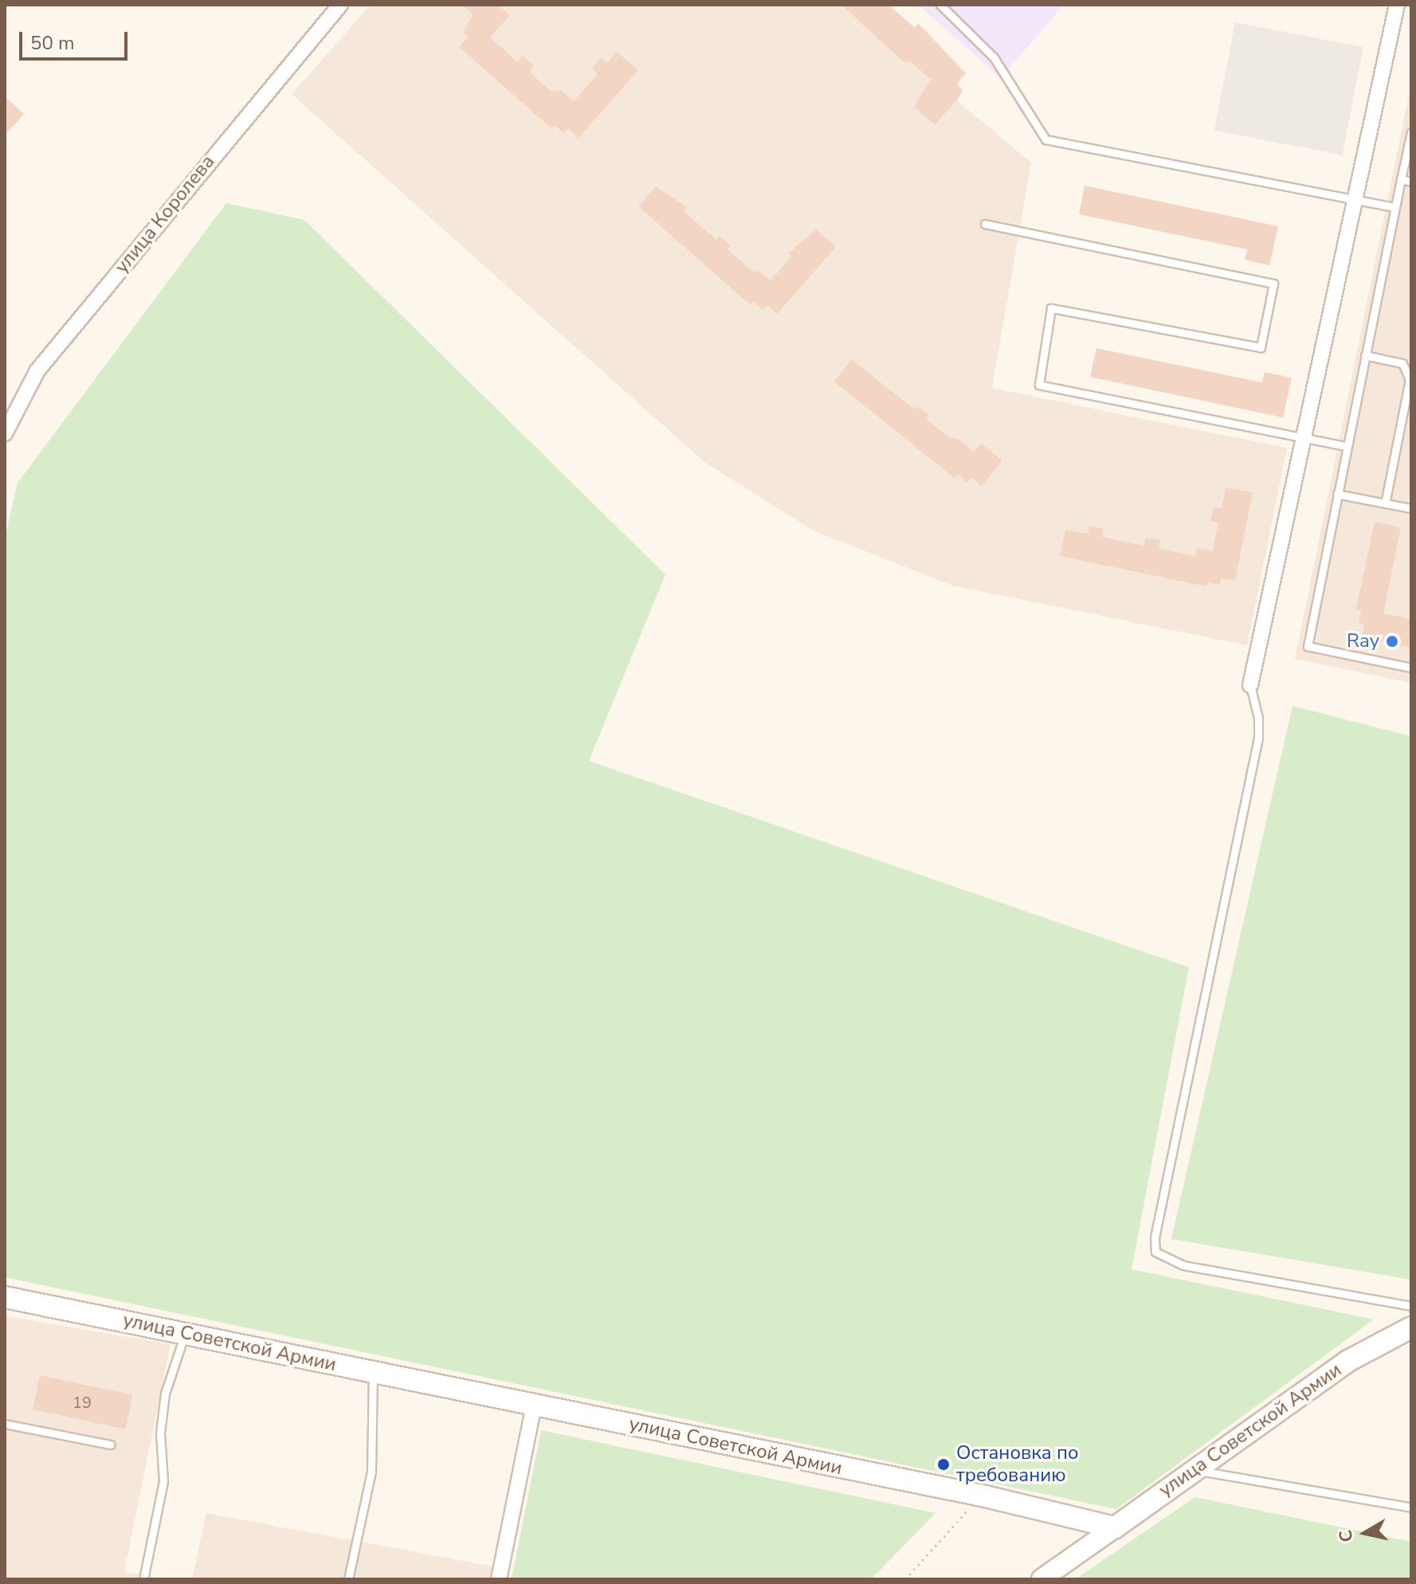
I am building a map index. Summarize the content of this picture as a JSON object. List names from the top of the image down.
{
  "streets": {
    "main road": ["улица Советской Армии"],
    "street": ["улица Королева"]
  },
  "places": ["Ray", "Остановка по требованию"],
  "house_numbers": ["19"],
  "scale_bar": "50 m",
  "north": "left"
}
